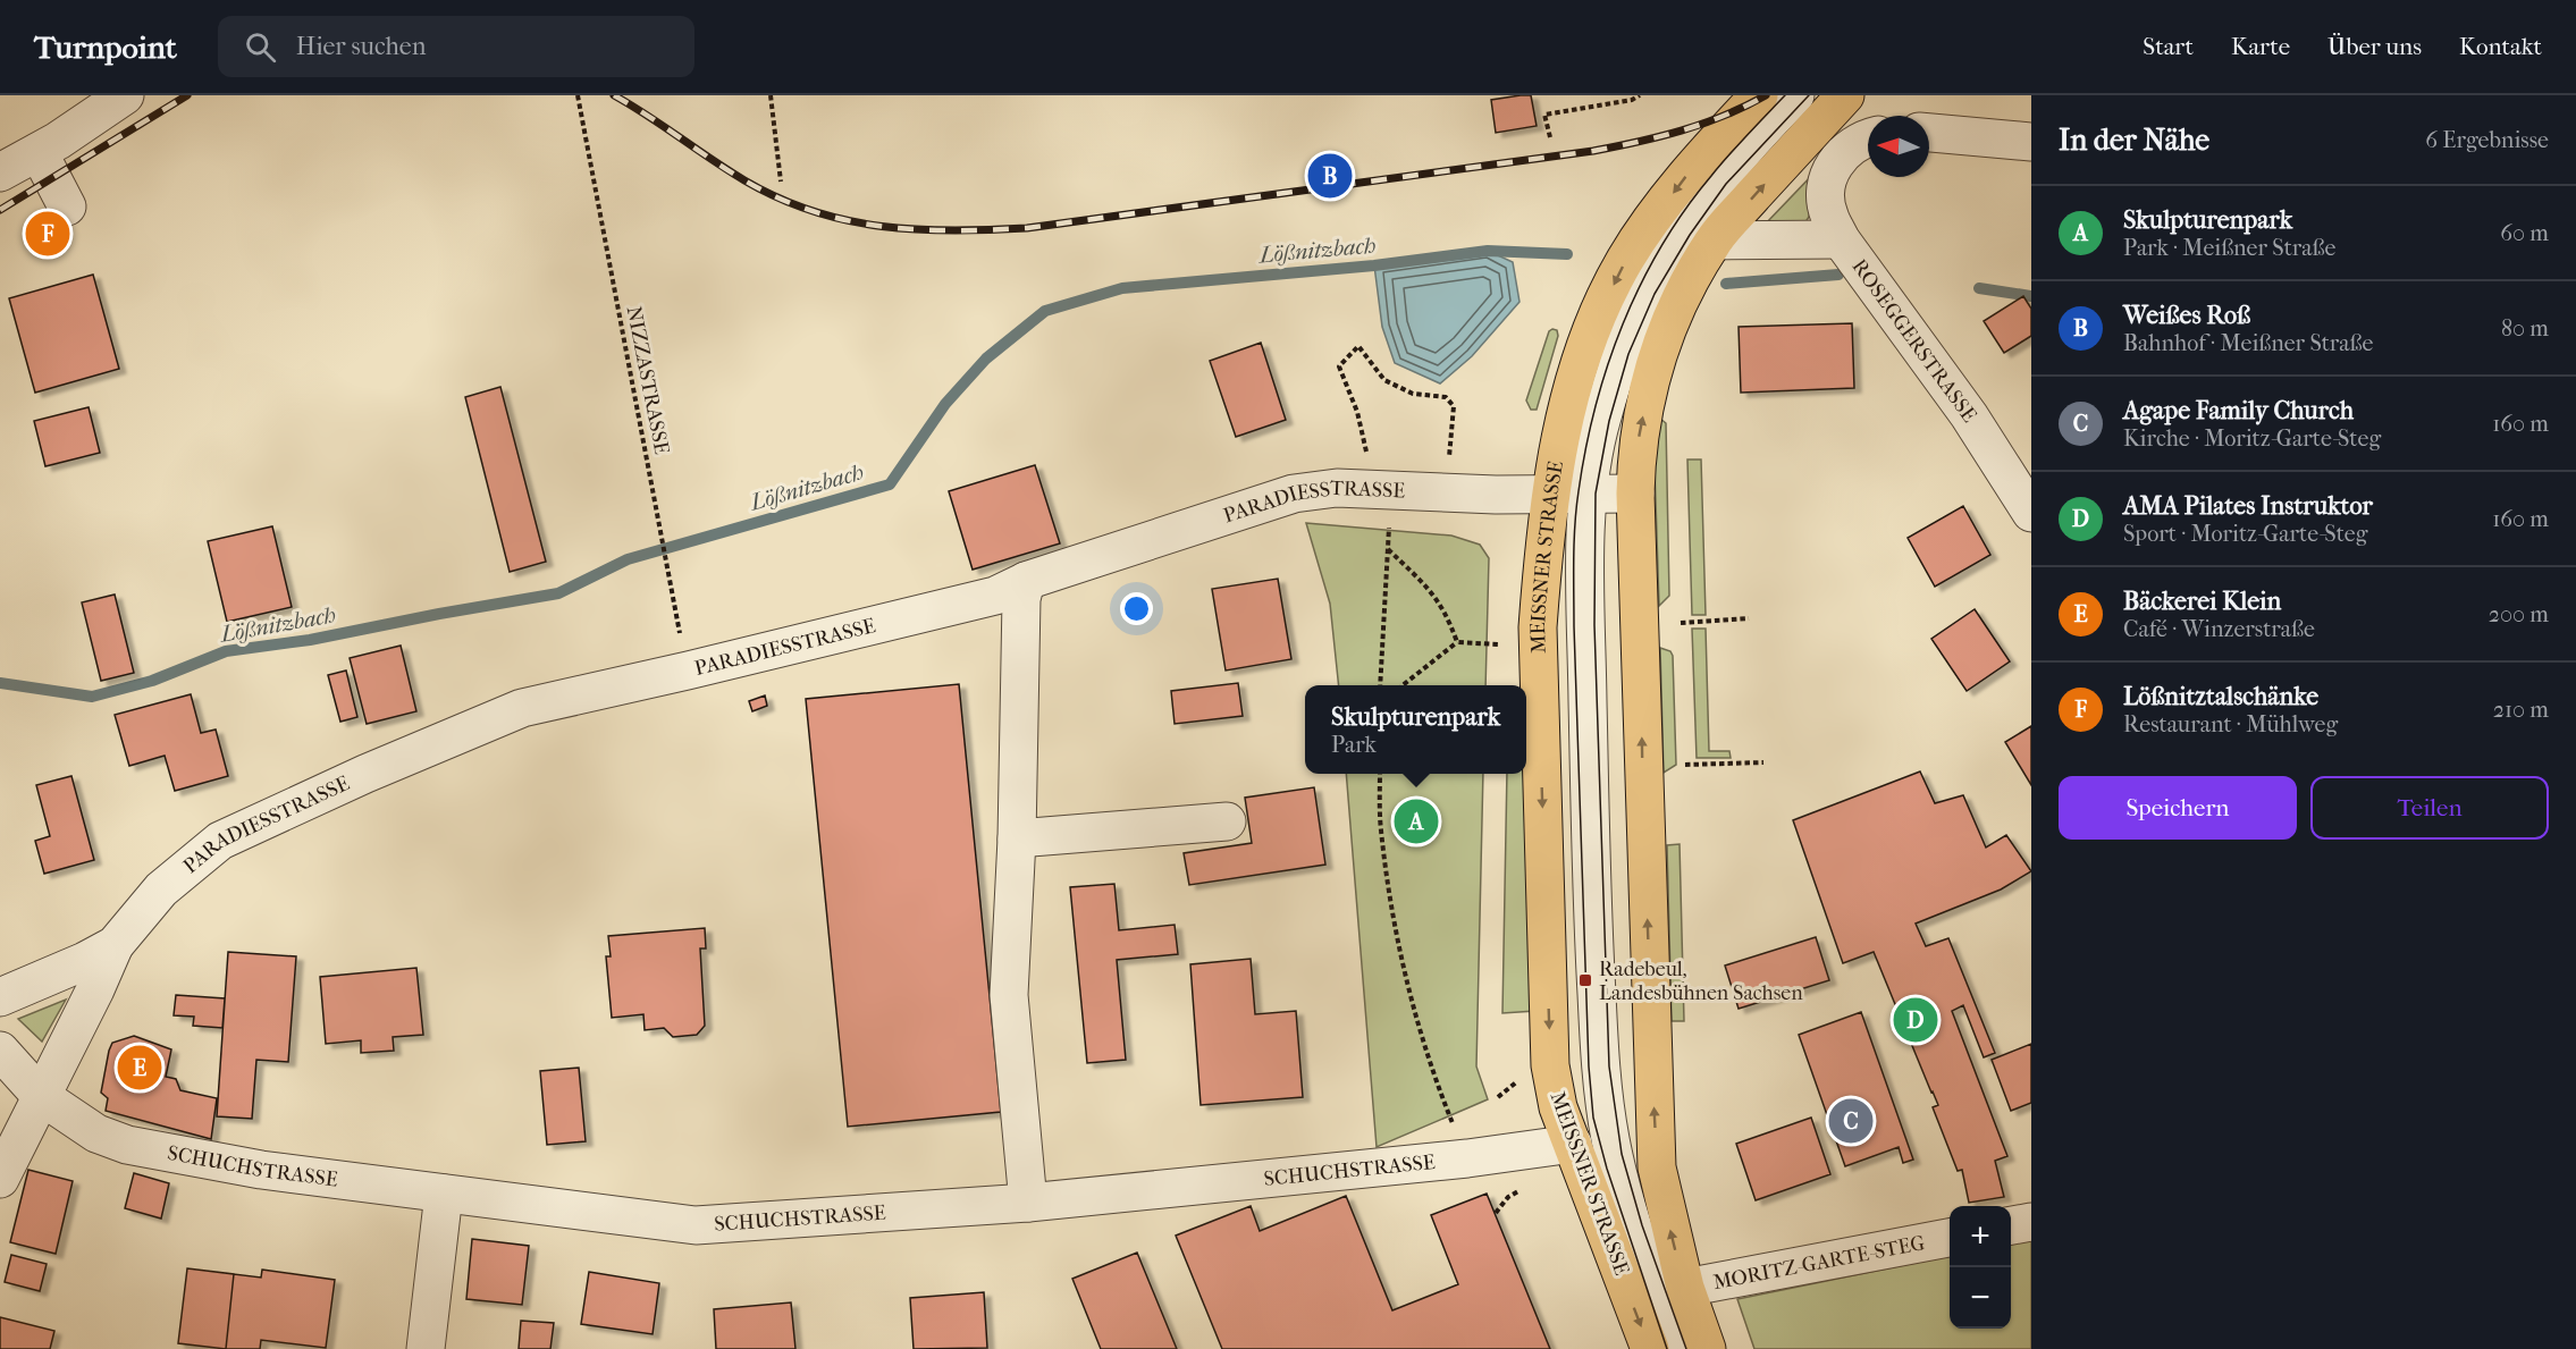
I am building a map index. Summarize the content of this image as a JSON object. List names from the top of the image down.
{
  "streets": {
    "main road": ["MEISSNER STRASSE"],
    "street": [
      "ROSEGGERSTRASSE",
      "PARADIESSTRASSE",
      "SCHUCHSTRASSE",
      "MORITZ-GARTE-STEG"
    ],
    "path": ["NIZZASTRASSE"]
  },
  "crossings": [
    ["NIZZASTRASSE", "PARADIESSTRASSE"],
    ["PARADIESSTRASSE", "MEISSNER STRASSE"],
    ["MEISSNER STRASSE", "SCHUCHSTRASSE"]
  ],
  "water": ["Lößnitzbach"],
  "places": {
    "transit": ["Radebeul, Landesbühnen Sachsen"]
  },
  "north": "left",
  "page": {
    "header": "Turnpoint",
    "search": "Hier suchen",
    "nav": [
      "Start",
      "Karte",
      "Über uns",
      "Kontakt"
    ],
    "heading": ["In der Nähe", "6 Ergebnisse"],
    "pins": [
      "B",
      "F",
      "A",
      "D",
      "E",
      "C"
    ],
    "list": [
      {
        "mark": "A",
        "name": "Skulpturenpark",
        "note": "Park · Meißner Straße",
        "value": "60 m"
      },
      {
        "mark": "B",
        "name": "Weißes Roß",
        "note": "Bahnhof · Meißner Straße",
        "value": "80 m"
      },
      {
        "mark": "C",
        "name": "Agape Family Church",
        "note": "Kirche · Moritz-Garte-Steg",
        "value": "160 m"
      },
      {
        "mark": "D",
        "name": "AMA Pilates Instruktor",
        "note": "Sport · Moritz-Garte-Steg",
        "value": "160 m"
      },
      {
        "mark": "E",
        "name": "Bäckerei Klein",
        "note": "Café · Winzerstraße",
        "value": "200 m"
      },
      {
        "mark": "F",
        "name": "Lößnitztalschänke",
        "note": "Restaurant · Mühlweg",
        "value": "210 m"
      }
    ],
    "popup": ["Skulpturenpark", "Park"],
    "buttons": ["Speichern", "Teilen"],
    "map_buttons": ["+", "−"]
  }
}
